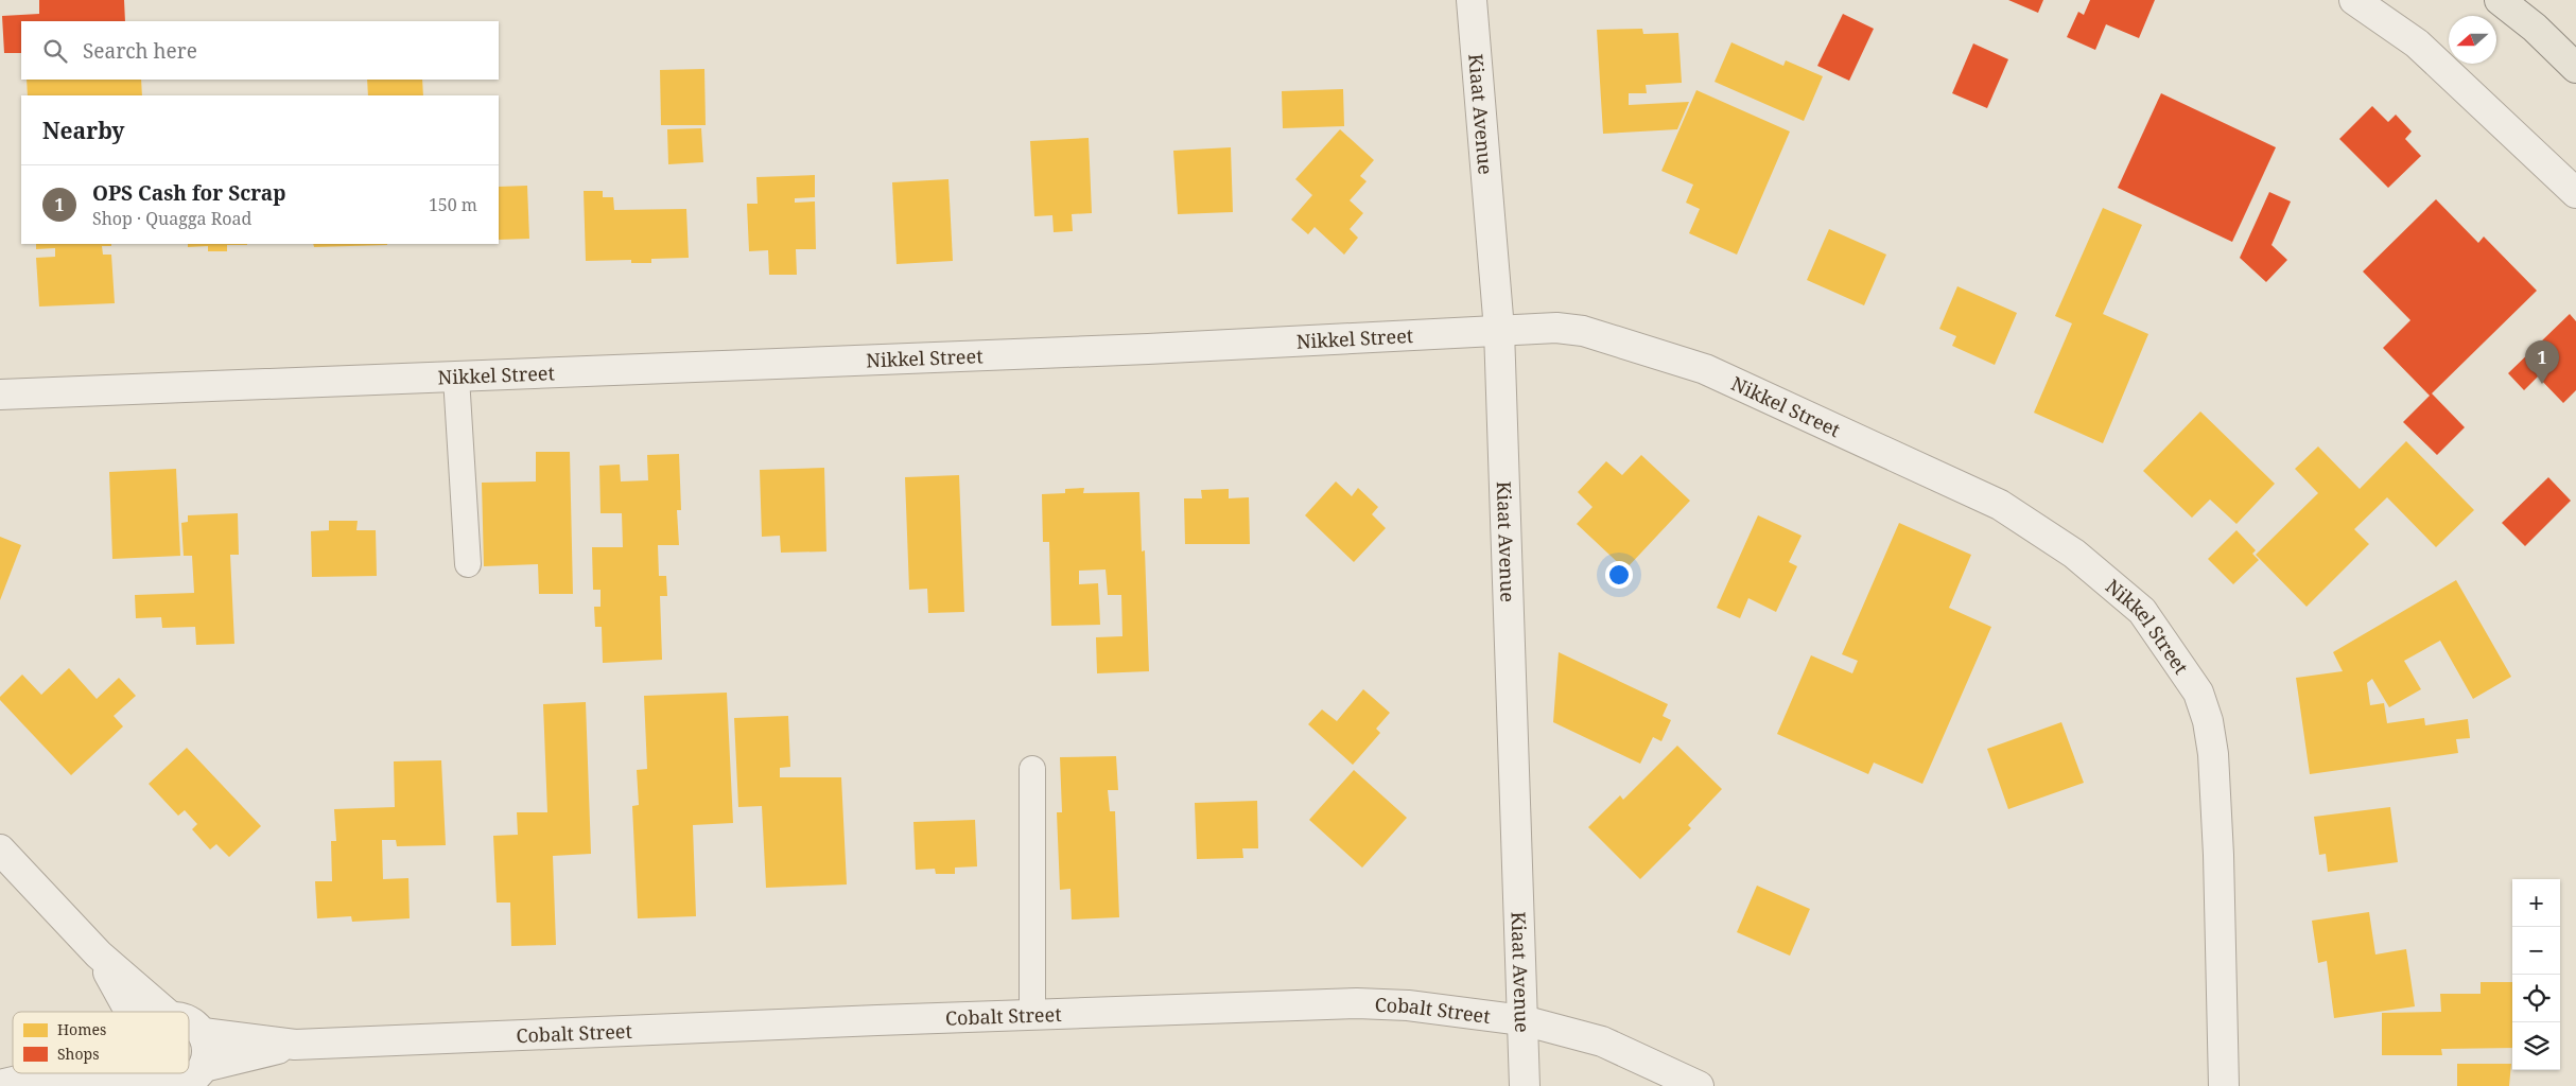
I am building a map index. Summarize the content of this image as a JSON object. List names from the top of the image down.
{
  "streets": {
    "street": ["Kiaat Avenue", "Nikkel Street", "Cobalt Street"]
  },
  "crossings": [
    ["Kiaat Avenue", "Nikkel Street"],
    ["Kiaat Avenue", "Cobalt Street"]
  ],
  "legend": ["Homes", "Shops"],
  "north": "left",
  "page": {
    "search": "Search here",
    "heading": "Nearby",
    "list": [
      {
        "mark": "1",
        "name": "OPS Cash for Scrap",
        "note": "Shop · Quagga Road",
        "value": "150 m"
      }
    ],
    "pins": "1",
    "map_buttons": ["+", "−"]
  }
}
